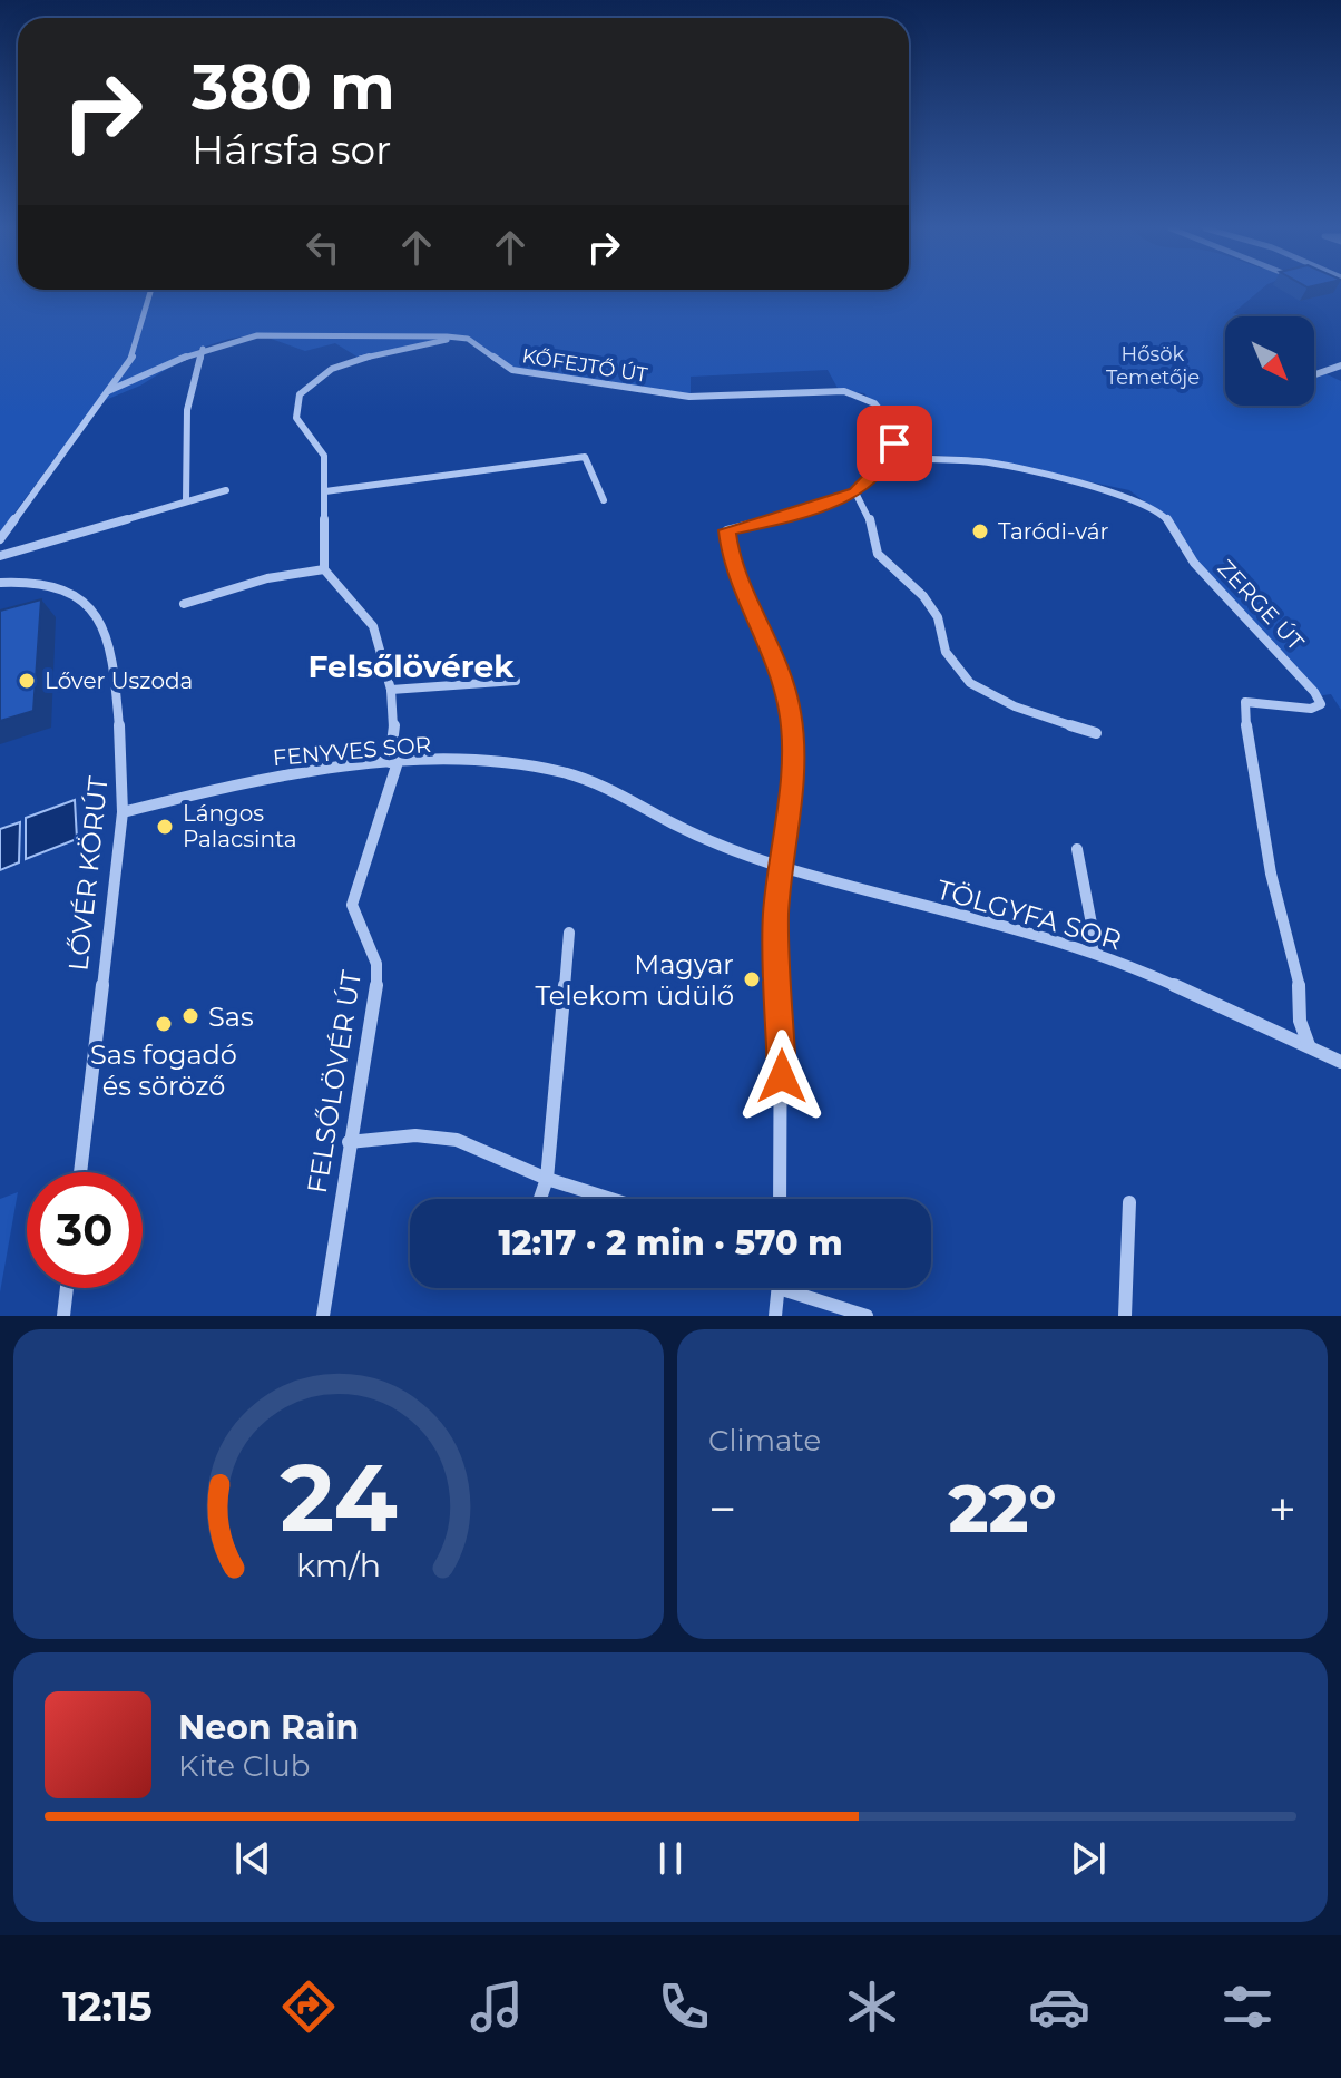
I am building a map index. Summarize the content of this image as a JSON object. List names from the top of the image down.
{
  "streets": {
    "street": [
      "KŐFEJTŐ ÚT",
      "ZERGE ÚT",
      "FENYVES SOR",
      "LŐVÉR KÖRÚT",
      "TÖLGYFA SOR",
      "FELSŐLÖVÉR ÚT"
    ]
  },
  "crossings": [
    ["KŐFEJTŐ ÚT", "ZERGE ÚT"],
    ["ZERGE ÚT", "TÖLGYFA SOR"],
    ["FENYVES SOR", "LŐVÉR KÖRÚT"],
    ["FENYVES SOR", "TÖLGYFA SOR"],
    ["FENYVES SOR", "FELSŐLÖVÉR ÚT"]
  ],
  "districts": ["Felsőlövérek"],
  "parks": ["Hősök Temetője"],
  "places": [
    "Taródi-vár",
    "Lőver Uszoda",
    "Lángos Palacsinta",
    "Magyar Telekom üdülő",
    "Sas",
    "Sas fogadó és söröző"
  ],
  "north": "bottom right",
  "page": {
    "turn": ["380 m", "Hársfa sor"],
    "limit": "30",
    "trip": "12:17 · 2 min · 570 m",
    "tile": "Climate",
    "heat": ["−", "22°", "+"],
    "song": ["Neon Rain", "Kite Club"],
    "tabs": "12:15",
    "gauge": ["24", "km/h"]
  }
}
